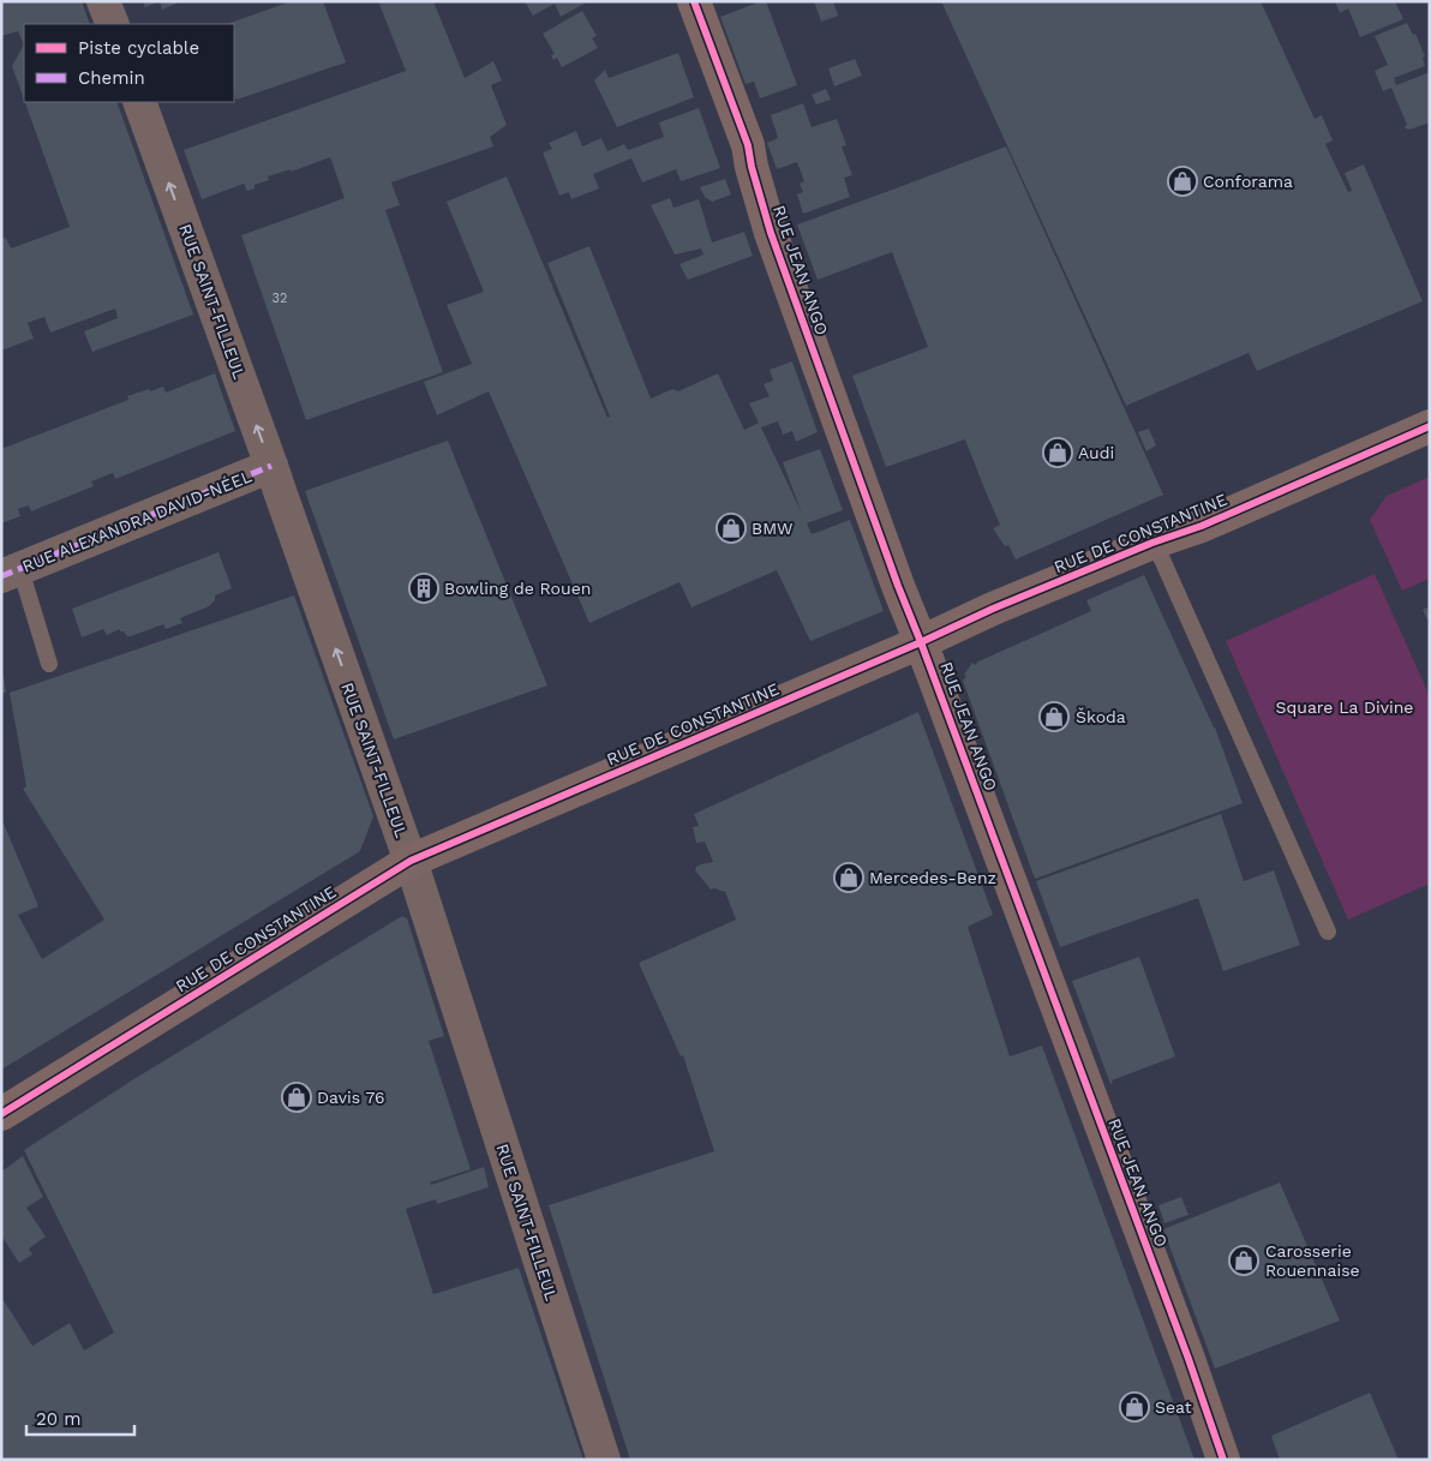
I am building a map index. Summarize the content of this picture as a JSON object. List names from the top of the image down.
{
  "streets": {
    "street": [
      "RUE JEAN ANGO",
      "RUE SAINT-FILLEUL",
      "RUE ALEXANDRA DAVID-NÉEL",
      "RUE DE CONSTANTINE"
    ]
  },
  "crossings": [
    ["RUE JEAN ANGO", "RUE DE CONSTANTINE"],
    ["RUE SAINT-FILLEUL", "RUE ALEXANDRA DAVID-NÉEL"],
    ["RUE SAINT-FILLEUL", "RUE DE CONSTANTINE"]
  ],
  "one_way": ["RUE SAINT-FILLEUL"],
  "parks": ["Square La Divine"],
  "places": {
    "shop": [
      "Conforama",
      "Audi",
      "BMW",
      "Škoda",
      "Mercedes-Benz",
      "Davis 76",
      "Carosserie Rouennaise",
      "Seat"
    ],
    "building": ["Bowling de Rouen"]
  },
  "house_numbers": ["32"],
  "legend": ["Piste cyclable", "Chemin"],
  "scale_bar": "20 m"
}
